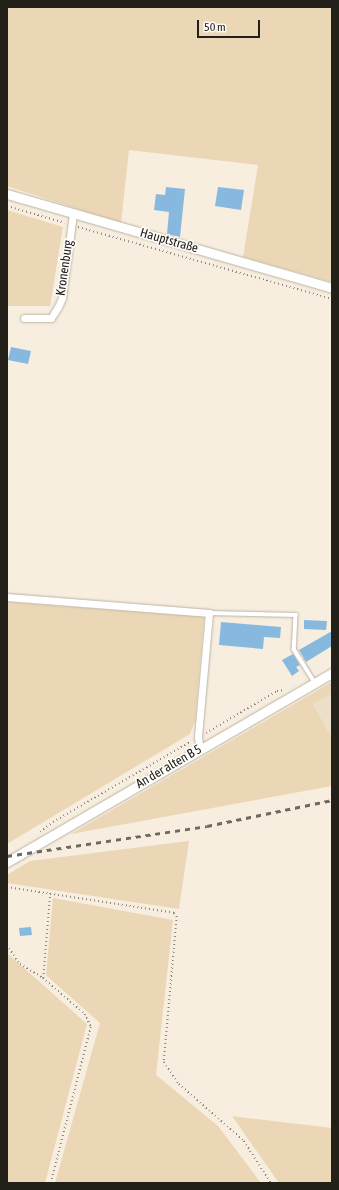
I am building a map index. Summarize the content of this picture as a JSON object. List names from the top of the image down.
{
  "streets": {
    "main road": ["Hauptstraße", "An der alten B 5"],
    "street": ["Kronenburg"]
  },
  "crossings": [
    ["Hauptstraße", "Kronenburg"]
  ],
  "scale_bar": "50 m"
}
